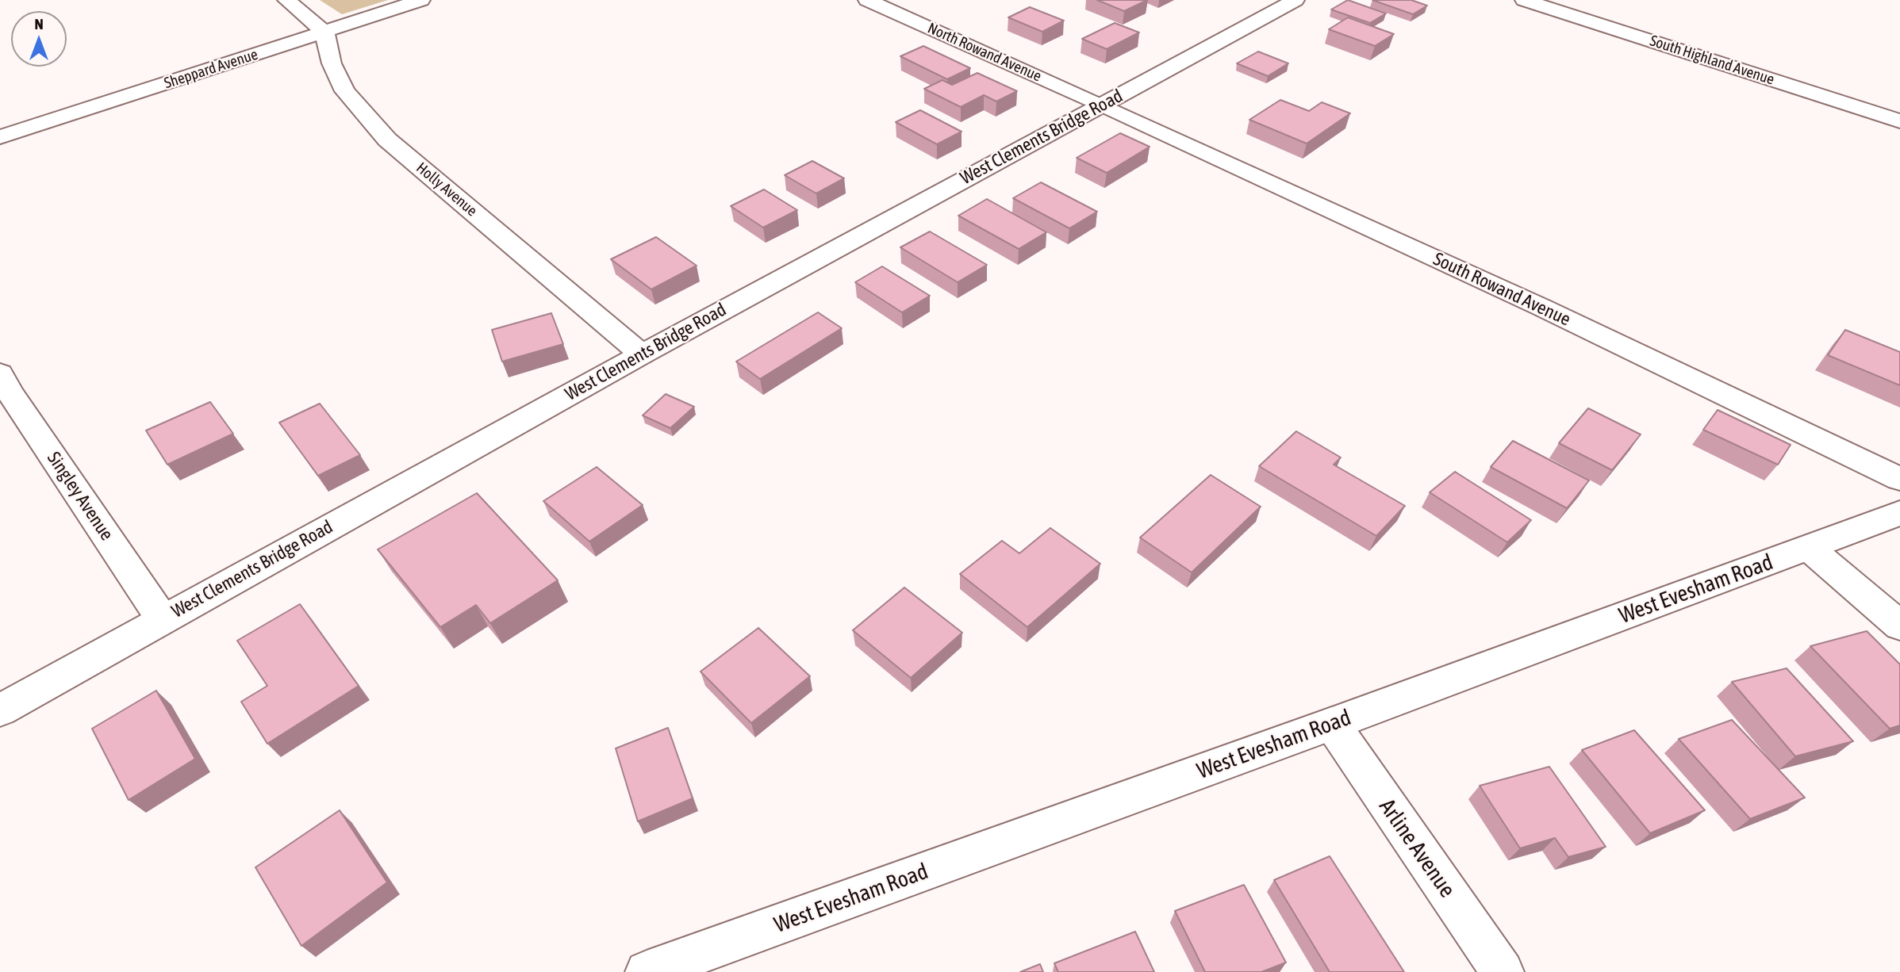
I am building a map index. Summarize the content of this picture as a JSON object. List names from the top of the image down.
{
  "streets": {
    "street": [
      "North Rowand Avenue",
      "South Highland Avenue",
      "Sheppard Avenue",
      "West Clements Bridge Road",
      "Holly Avenue",
      "South Rowand Avenue",
      "Singley Avenue",
      "West Evesham Road",
      "Arline Avenue"
    ]
  },
  "crossings": [
    ["North Rowand Avenue", "West Clements Bridge Road"],
    ["North Rowand Avenue", "South Rowand Avenue"],
    ["Sheppard Avenue", "Holly Avenue"],
    ["West Clements Bridge Road", "Holly Avenue"],
    ["West Clements Bridge Road", "South Rowand Avenue"],
    ["West Clements Bridge Road", "Singley Avenue"],
    ["West Evesham Road", "Arline Avenue"]
  ],
  "north": "top"
}
